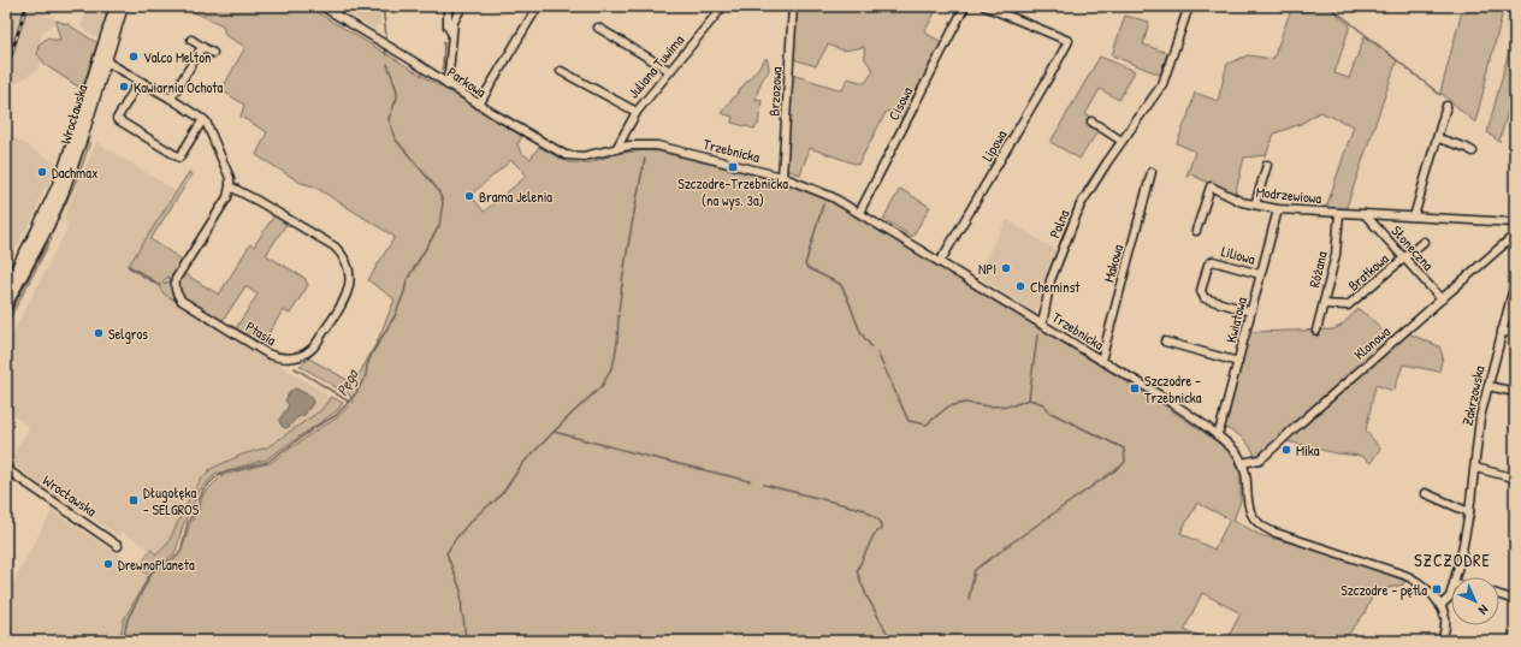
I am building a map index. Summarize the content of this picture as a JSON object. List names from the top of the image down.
{
  "streets": {
    "main road": ["Wrocławska"],
    "street": [
      "Juliana Tuwima",
      "Parkowa",
      "Brzozowa",
      "Cisowa",
      "Lipowa",
      "Trzebnicka",
      "Modrzewiowa",
      "Polna",
      "Słoneczna",
      "Liliowa",
      "Makowa",
      "Różana",
      "Bratkowa",
      "Kwiatowa",
      "Ptasia",
      "Klonowa",
      "Zakrzowska"
    ]
  },
  "crossings": [
    ["Juliana Tuwima", "Trzebnicka"],
    ["Parkowa", "Trzebnicka"],
    ["Brzozowa", "Trzebnicka"],
    ["Cisowa", "Trzebnicka"],
    ["Lipowa", "Trzebnicka"],
    ["Trzebnicka", "Polna"],
    ["Trzebnicka", "Makowa"],
    ["Trzebnicka", "Kwiatowa"],
    ["Trzebnicka", "Klonowa"],
    ["Modrzewiowa", "Słoneczna"],
    ["Modrzewiowa", "Różana"],
    ["Modrzewiowa", "Kwiatowa"],
    ["Słoneczna", "Bratkowa"],
    ["Słoneczna", "Klonowa"],
    ["Liliowa", "Kwiatowa"],
    ["Różana", "Bratkowa"]
  ],
  "districts": ["SZCZODRE"],
  "water": ["Pęga"],
  "places": {
    "other": [
      "Valco Melton",
      "Kawiarnia Ochota",
      "Dachmax",
      "Brama Jelenia",
      "NPI",
      "Cheminst",
      "Selgros",
      "Mika",
      "DrewnoPlaneta"
    ],
    "transit": [
      "Szczodre-Trzebnicka (na wys. 3a)",
      "Szczodre – Trzebnicka",
      "Długołęka - SELGROS",
      "Szczodre – pętla"
    ]
  },
  "north": "bottom right"
}
